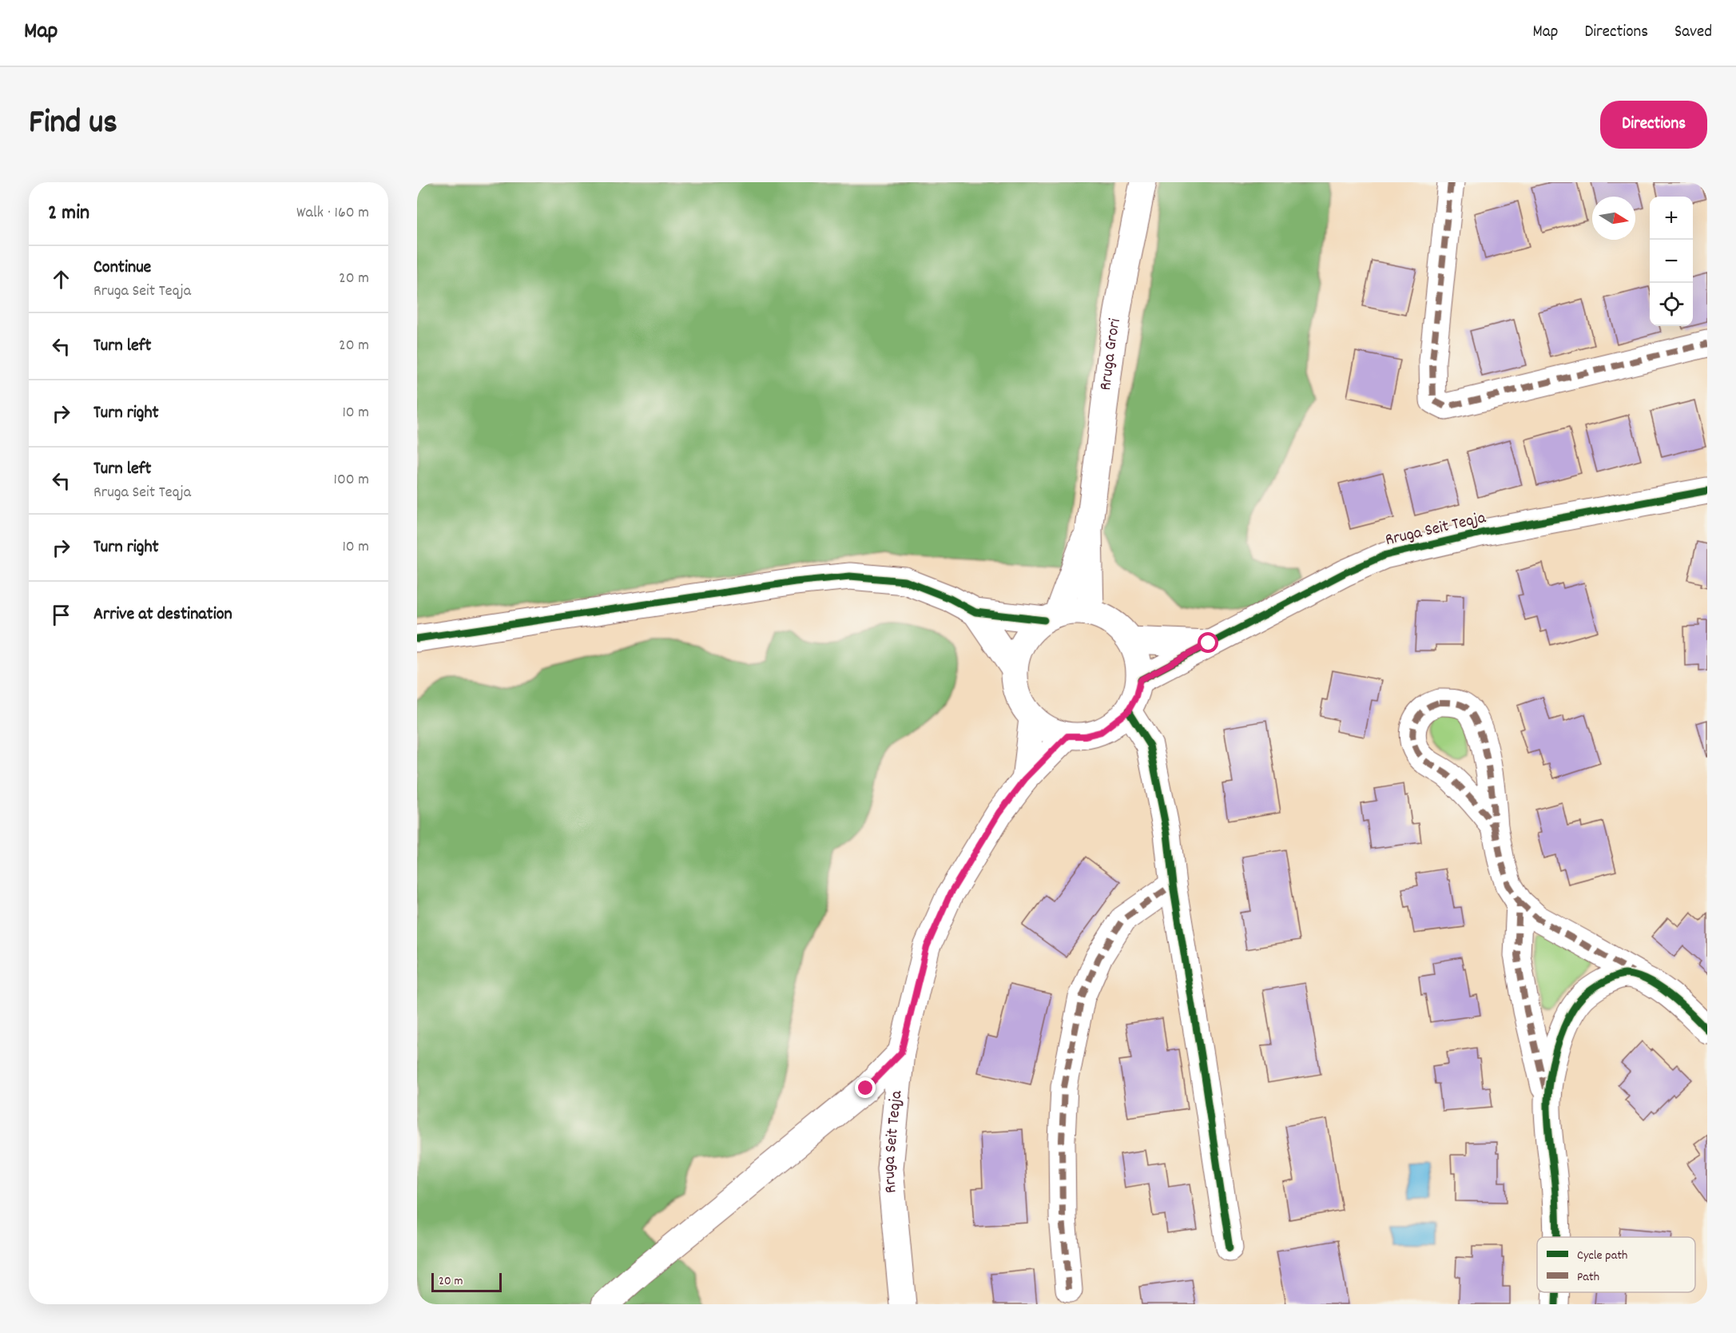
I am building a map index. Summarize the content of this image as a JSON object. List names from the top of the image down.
{
  "streets": {
    "street": ["Rruga Grori", "Rruga Seit Teqja"]
  },
  "crossings": [
    ["Rruga Grori", "Rruga Seit Teqja"]
  ],
  "legend": ["Cycle path", "Path"],
  "scale_bar": "20 m",
  "north": "right",
  "page": {
    "header": "Map",
    "nav": ["Map", "Directions", "Saved"],
    "title": "Find us",
    "buttons": "Directions",
    "heading": ["2 min", "Walk · 160 m"],
    "map_buttons": ["+", "−"],
    "list": [
      ["Continue", "Rruga Seit Teqja", "20 m"],
      ["Turn left", "20 m"],
      ["Turn right", "10 m"],
      ["Turn left", "Rruga Seit Teqja", "100 m"],
      ["Turn right", "10 m"],
      "Arrive at destination"
    ],
    "scale": "20 m"
  }
}
